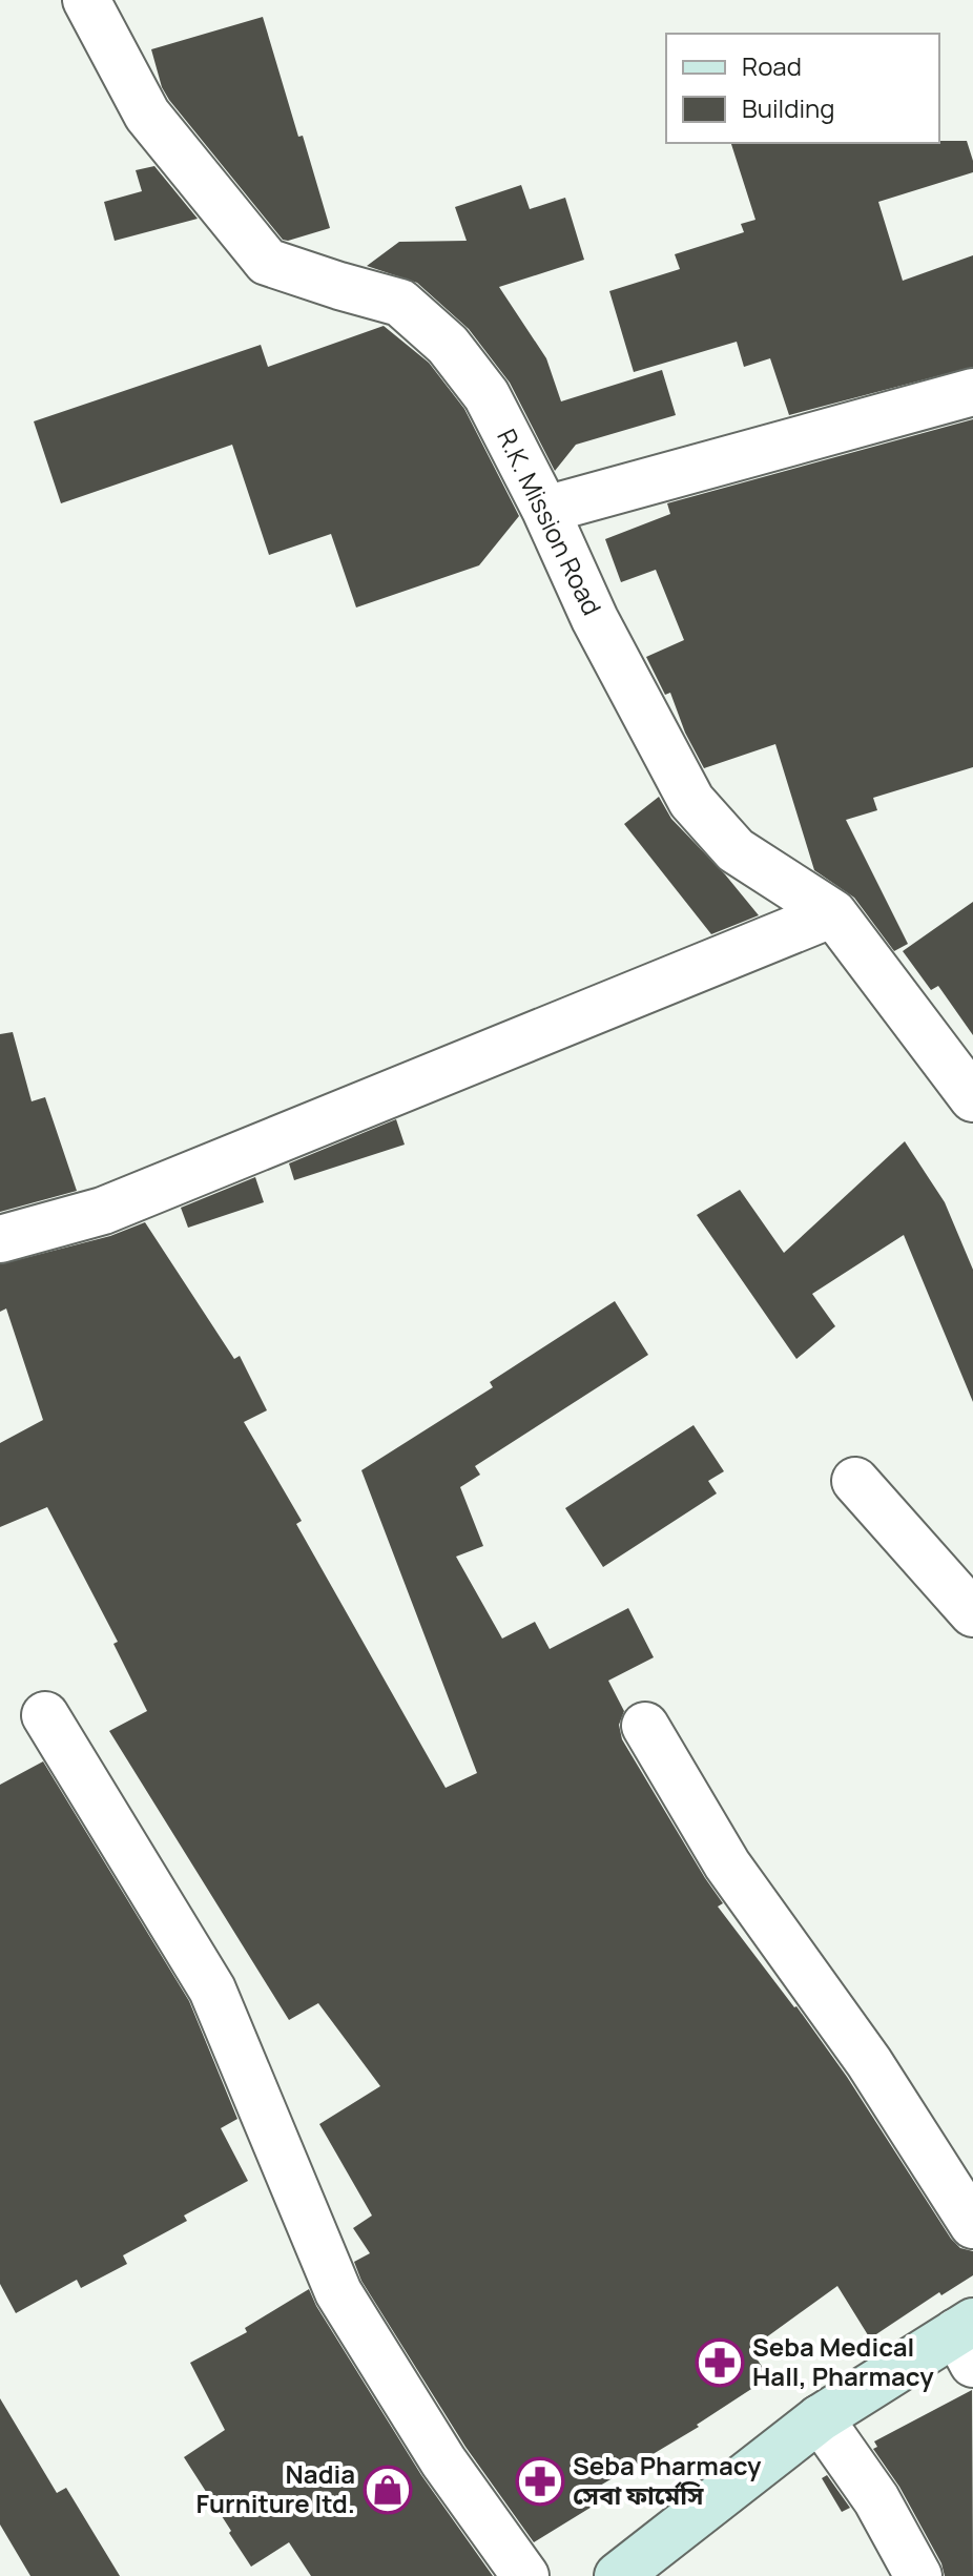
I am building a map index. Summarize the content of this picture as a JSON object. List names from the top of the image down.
{
  "streets": {
    "street": ["R.K. Mission Road"]
  },
  "places": {
    "pharmacy": ["Seba Medical Hall, Pharmacy", "Seba Pharmacy সেবা ফার্মেসি"],
    "shop": ["Nadia Furniture ltd."]
  },
  "legend": ["Road", "Building"]
}
